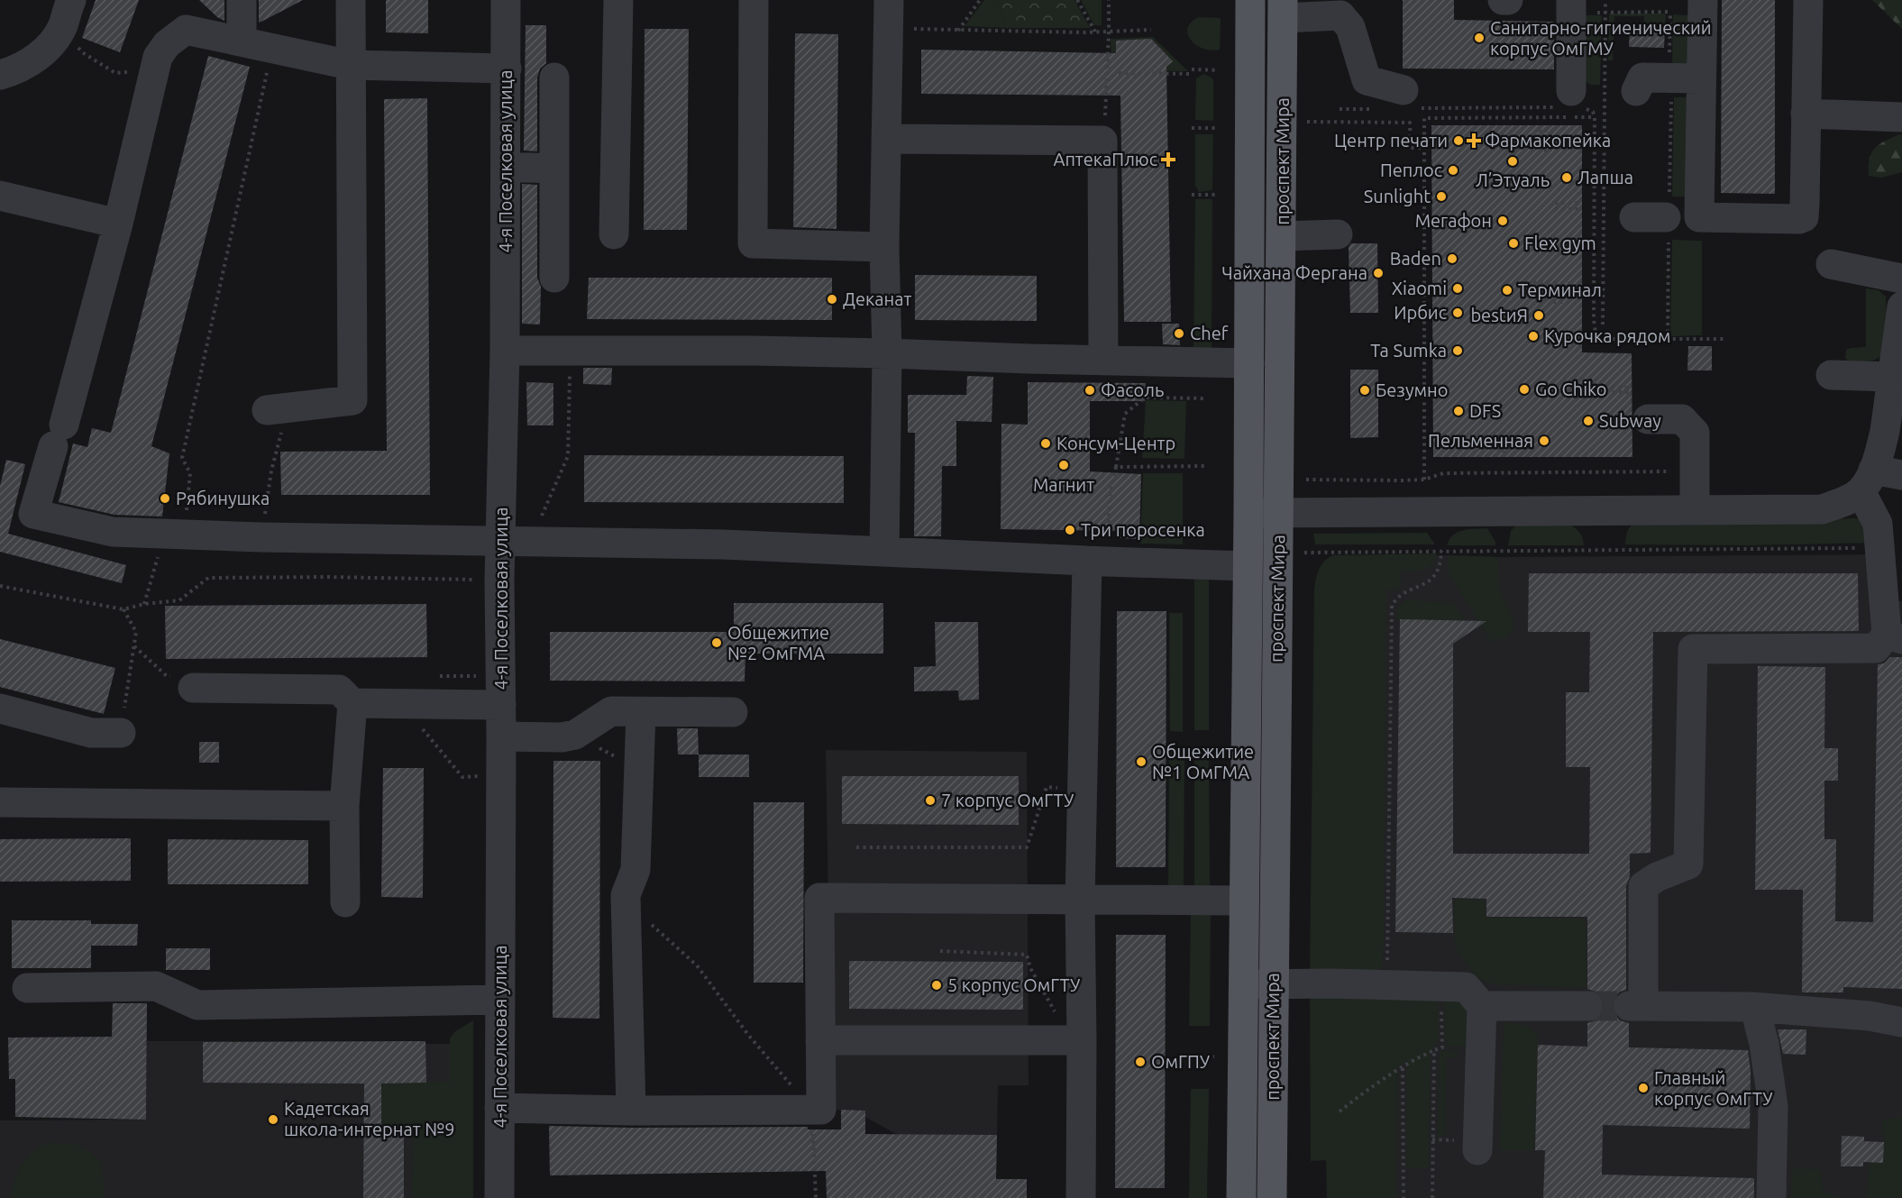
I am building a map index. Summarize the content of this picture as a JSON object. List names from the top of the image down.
{
  "streets": {
    "main road": ["проспект Мира"],
    "street": ["4-я Поселковая улица"]
  },
  "places": {
    "other": [
      "Санитарно-гигиенический корпус ОмГМУ",
      "Центр печати",
      "Л’Этуаль",
      "Пеплос",
      "Лапша",
      "Sunlight",
      "Мегафон",
      "Flex gym",
      "Baden",
      "Чайхана Фергана",
      "Xiaomi",
      "Терминал",
      "Деканат",
      "Ирбис",
      "bestиЯ",
      "Chef",
      "Курочка рядом",
      "Ta Sumka",
      "Go Chiko",
      "Фасоль",
      "Безумно",
      "DFS",
      "Subway",
      "Пельменная",
      "Консум-Центр",
      "Магнит",
      "Рябинушка",
      "Три поросенка",
      "Общежитие №2 ОмГМА",
      "Общежитие №1 ОмГМА",
      "7 корпус ОмГТУ",
      "5 корпус ОмГТУ",
      "ОмГПУ",
      "Главный корпус ОмГТУ",
      "Кадетская школа-интернат №9"
    ],
    "health": ["Фармакопейка", "АптекаПлюс"]
  }
}
